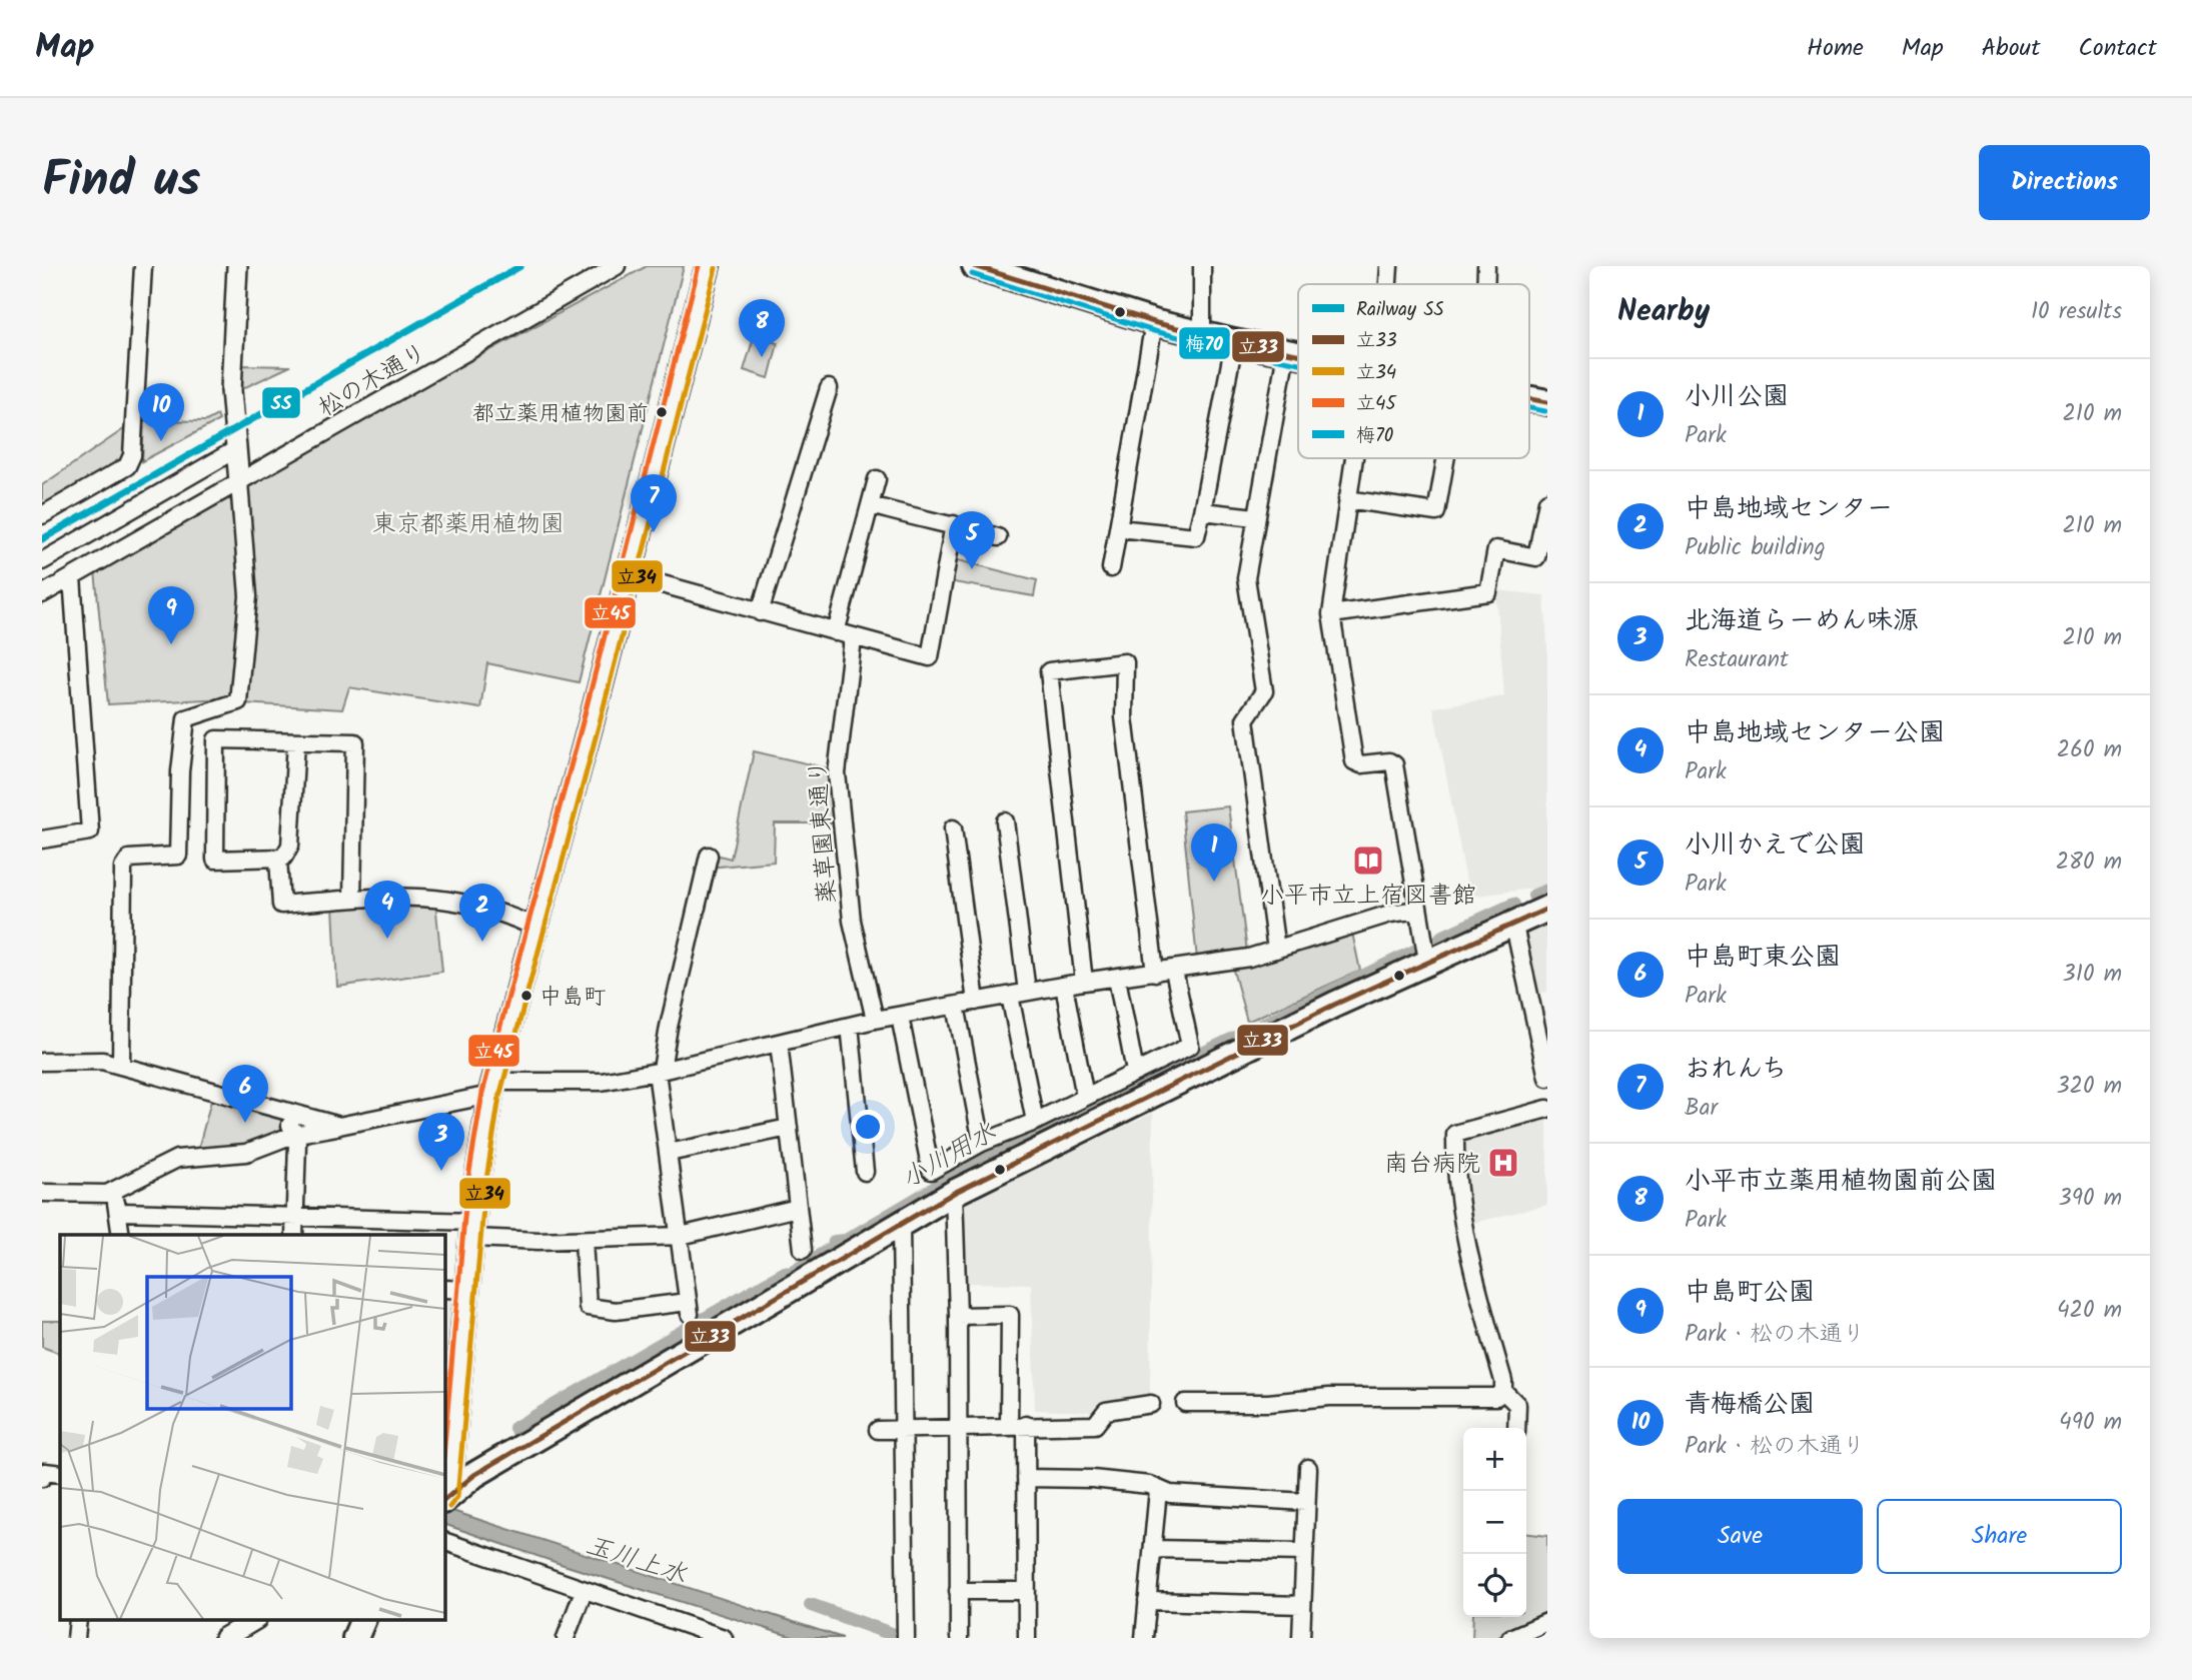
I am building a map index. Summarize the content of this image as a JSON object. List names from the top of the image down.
{
  "streets": {
    "street": ["松の木通り", "薬草園東通り"]
  },
  "water": ["小川用水", "玉川上水"],
  "parks": ["東京都薬用植物園"],
  "places": {
    "other": ["都立薬用植物園前", "中島町"],
    "library": ["小平市立上宿図書館"],
    "hospital": ["南台病院"]
  },
  "lines": [
    "rail line SS",
    "transit line 立33",
    "transit line 立45",
    "transit line 立34",
    "transit line 梅70"
  ],
  "legend": [
    "Railway SS",
    "立33",
    "立34",
    "立45",
    "梅70"
  ],
  "page": {
    "header": "Map",
    "nav": [
      "Home",
      "Map",
      "About",
      "Contact"
    ],
    "title": "Find us",
    "buttons": [
      "Directions",
      ["Save", "Share"]
    ],
    "heading": ["Nearby", "10 results"],
    "pins": [
      "8",
      "10",
      "7",
      "5",
      "9",
      "1",
      "4",
      "2",
      "6",
      "3"
    ],
    "list": [
      {
        "mark": "1",
        "name": "小川公園",
        "note": "Park",
        "value": "210 m"
      },
      {
        "mark": "2",
        "name": "中島地域センター",
        "note": "Public building",
        "value": "210 m"
      },
      {
        "mark": "3",
        "name": "北海道らーめん味源",
        "note": "Restaurant",
        "value": "210 m"
      },
      {
        "mark": "4",
        "name": "中島地域センター公園",
        "note": "Park",
        "value": "260 m"
      },
      {
        "mark": "5",
        "name": "小川かえで公園",
        "note": "Park",
        "value": "280 m"
      },
      {
        "mark": "6",
        "name": "中島町東公園",
        "note": "Park",
        "value": "310 m"
      },
      {
        "mark": "7",
        "name": "おれんち",
        "note": "Bar",
        "value": "320 m"
      },
      {
        "mark": "8",
        "name": "小平市立薬用植物園前公園",
        "note": "Park",
        "value": "390 m"
      },
      {
        "mark": "9",
        "name": "中島町公園",
        "note": "Park · 松の木通り",
        "value": "420 m"
      },
      {
        "mark": "10",
        "name": "青梅橋公園",
        "note": "Park · 松の木通り",
        "value": "490 m"
      }
    ],
    "map_buttons": ["+", "−"]
  }
}
